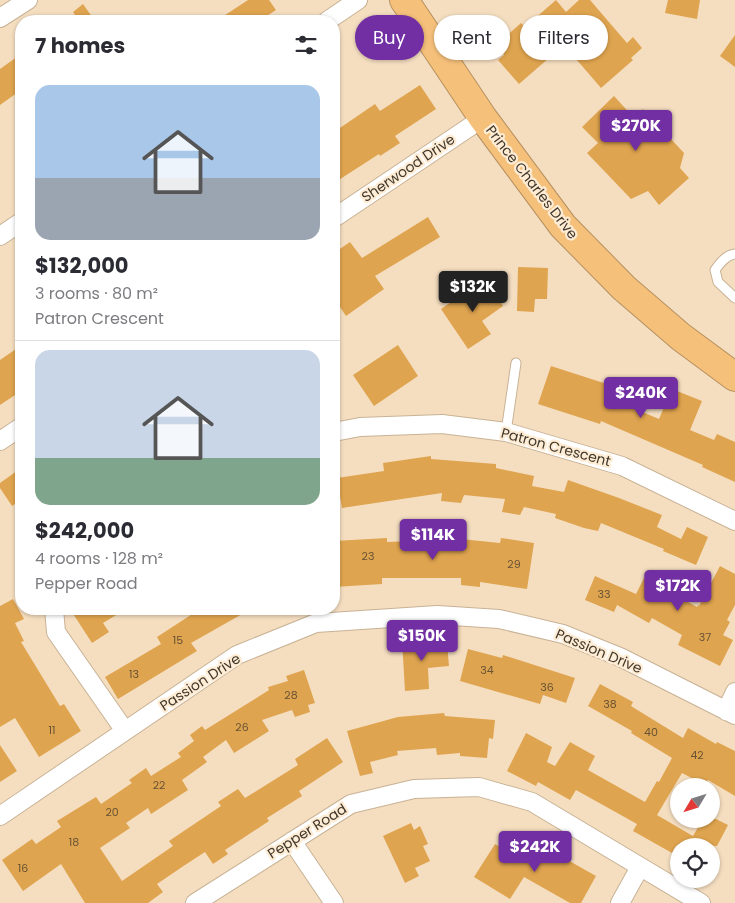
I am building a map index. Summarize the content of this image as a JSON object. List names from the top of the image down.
{
  "streets": {
    "highway": ["Prince Charles Drive"],
    "street": [
      "Sherwood Drive",
      "Patron Crescent",
      "Passion Drive",
      "Pepper Road"
    ]
  },
  "crossings": [
    ["Sherwood Drive", "Prince Charles Drive"]
  ],
  "house_numbers": [
    "23",
    "29",
    "33",
    "37",
    "15",
    "34",
    "13",
    "36",
    "28",
    "38",
    "26",
    "11",
    "40",
    "42",
    "22",
    "20",
    "18",
    "16"
  ],
  "north": "bottom left",
  "page": {
    "chip": ["Buy", "Rent", "Filters"],
    "heading": "7 homes",
    "list": [
      {
        "name": "$132,000",
        "note": "3 rooms · 80 m² · Patron Crescent"
      },
      {
        "name": "$242,000",
        "note": "4 rooms · 128 m² · Pepper Road"
      }
    ],
    "price": [
      "$270K",
      "$132K",
      "$240K",
      "$114K",
      "$172K",
      "$150K",
      "$242K"
    ]
  }
}
